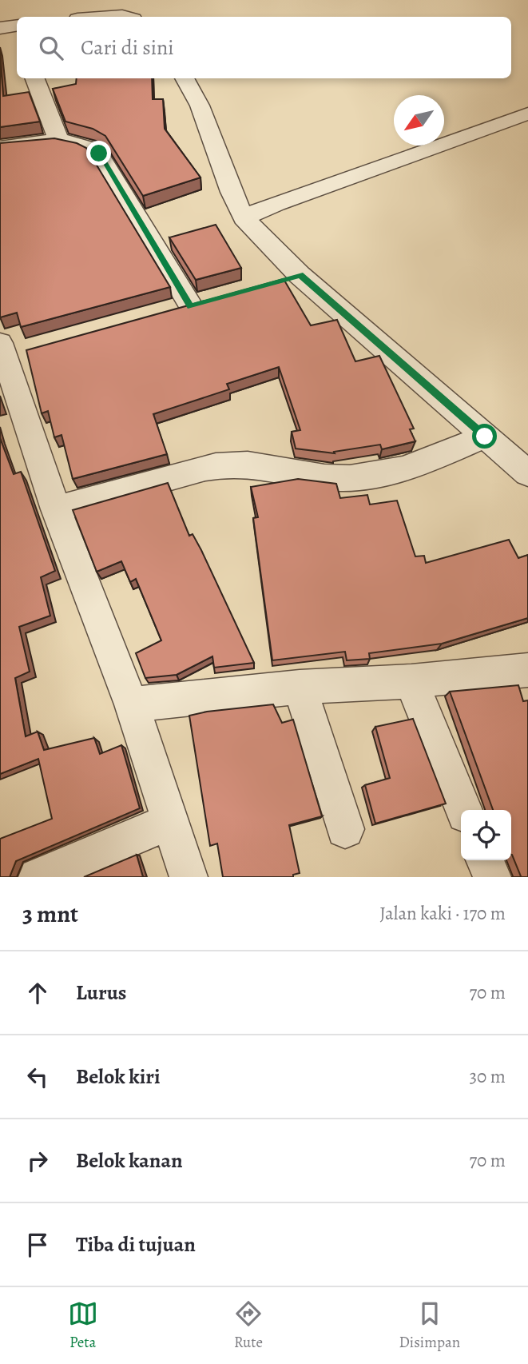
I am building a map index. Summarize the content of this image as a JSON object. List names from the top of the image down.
{
  "north": "bottom left",
  "page": {
    "search": "Cari di sini",
    "heading": ["3 mnt", "Jalan kaki · 170 m"],
    "list": [
      ["Lurus", "70 m"],
      ["Belok kiri", "30 m"],
      ["Belok kanan", "70 m"],
      "Tiba di tujuan"
    ],
    "nav": ["Peta", "Rute", "Disimpan"]
  }
}
